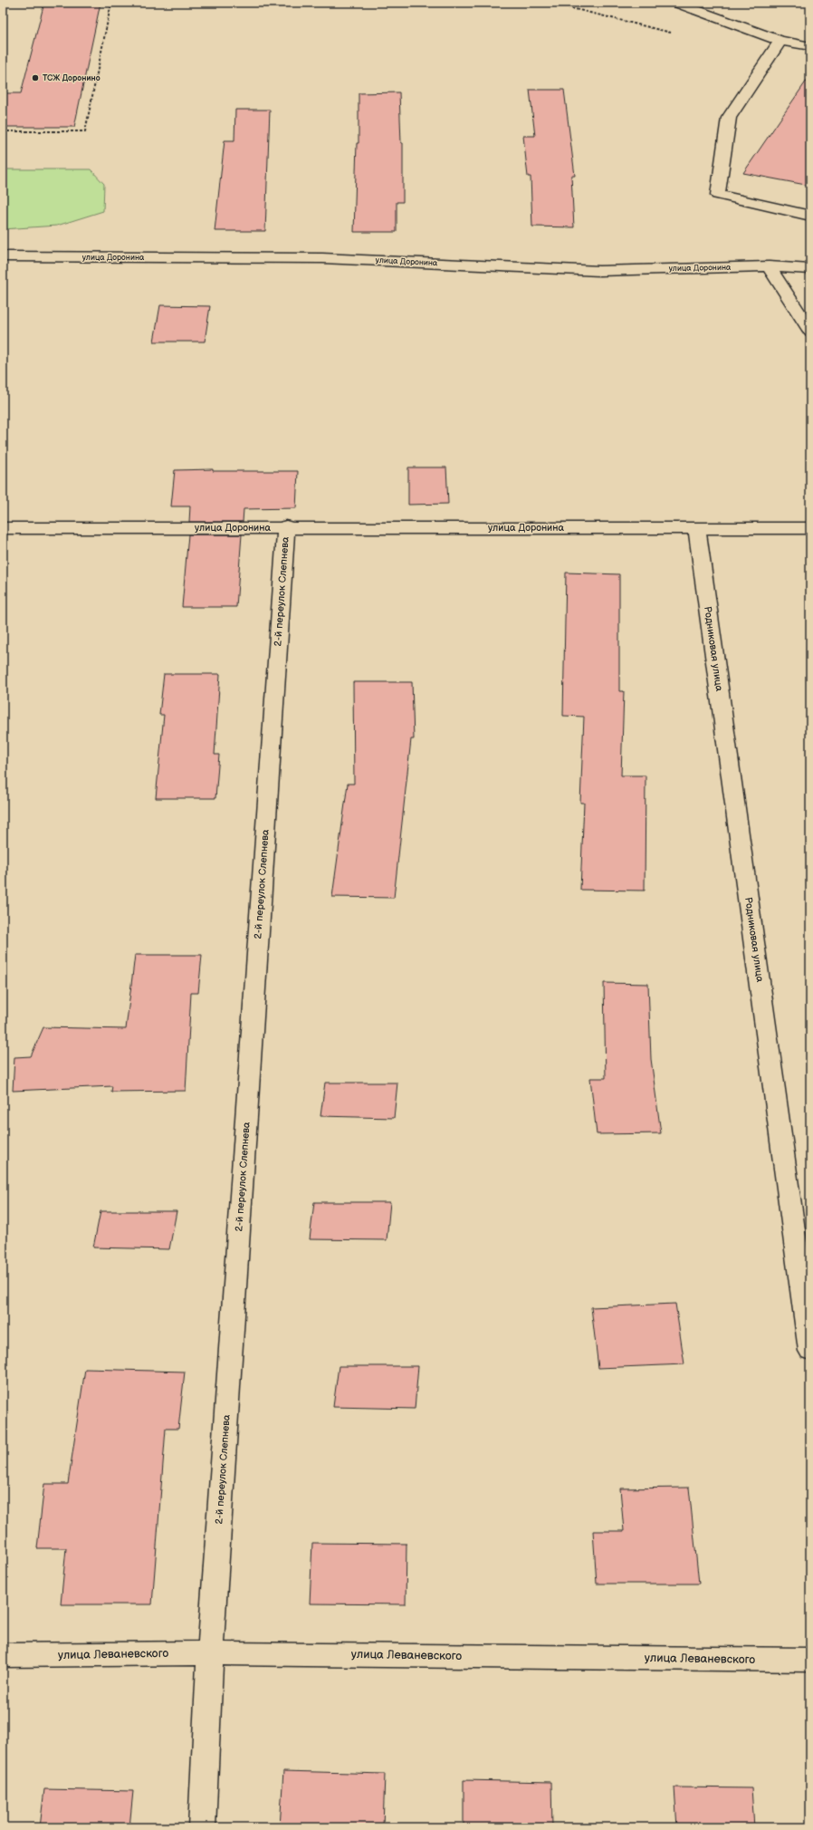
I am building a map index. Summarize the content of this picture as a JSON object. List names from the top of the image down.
{
  "streets": {
    "street": [
      "улица Доронина",
      "2-й переулок Слепнева",
      "Родниковая улица",
      "улица Леваневского"
    ]
  },
  "crossings": [
    ["улица Доронина", "2-й переулок Слепнева"],
    ["улица Доронина", "Родниковая улица"],
    ["2-й переулок Слепнева", "улица Леваневского"]
  ],
  "places": ["ТСЖ Доронино"]
}
